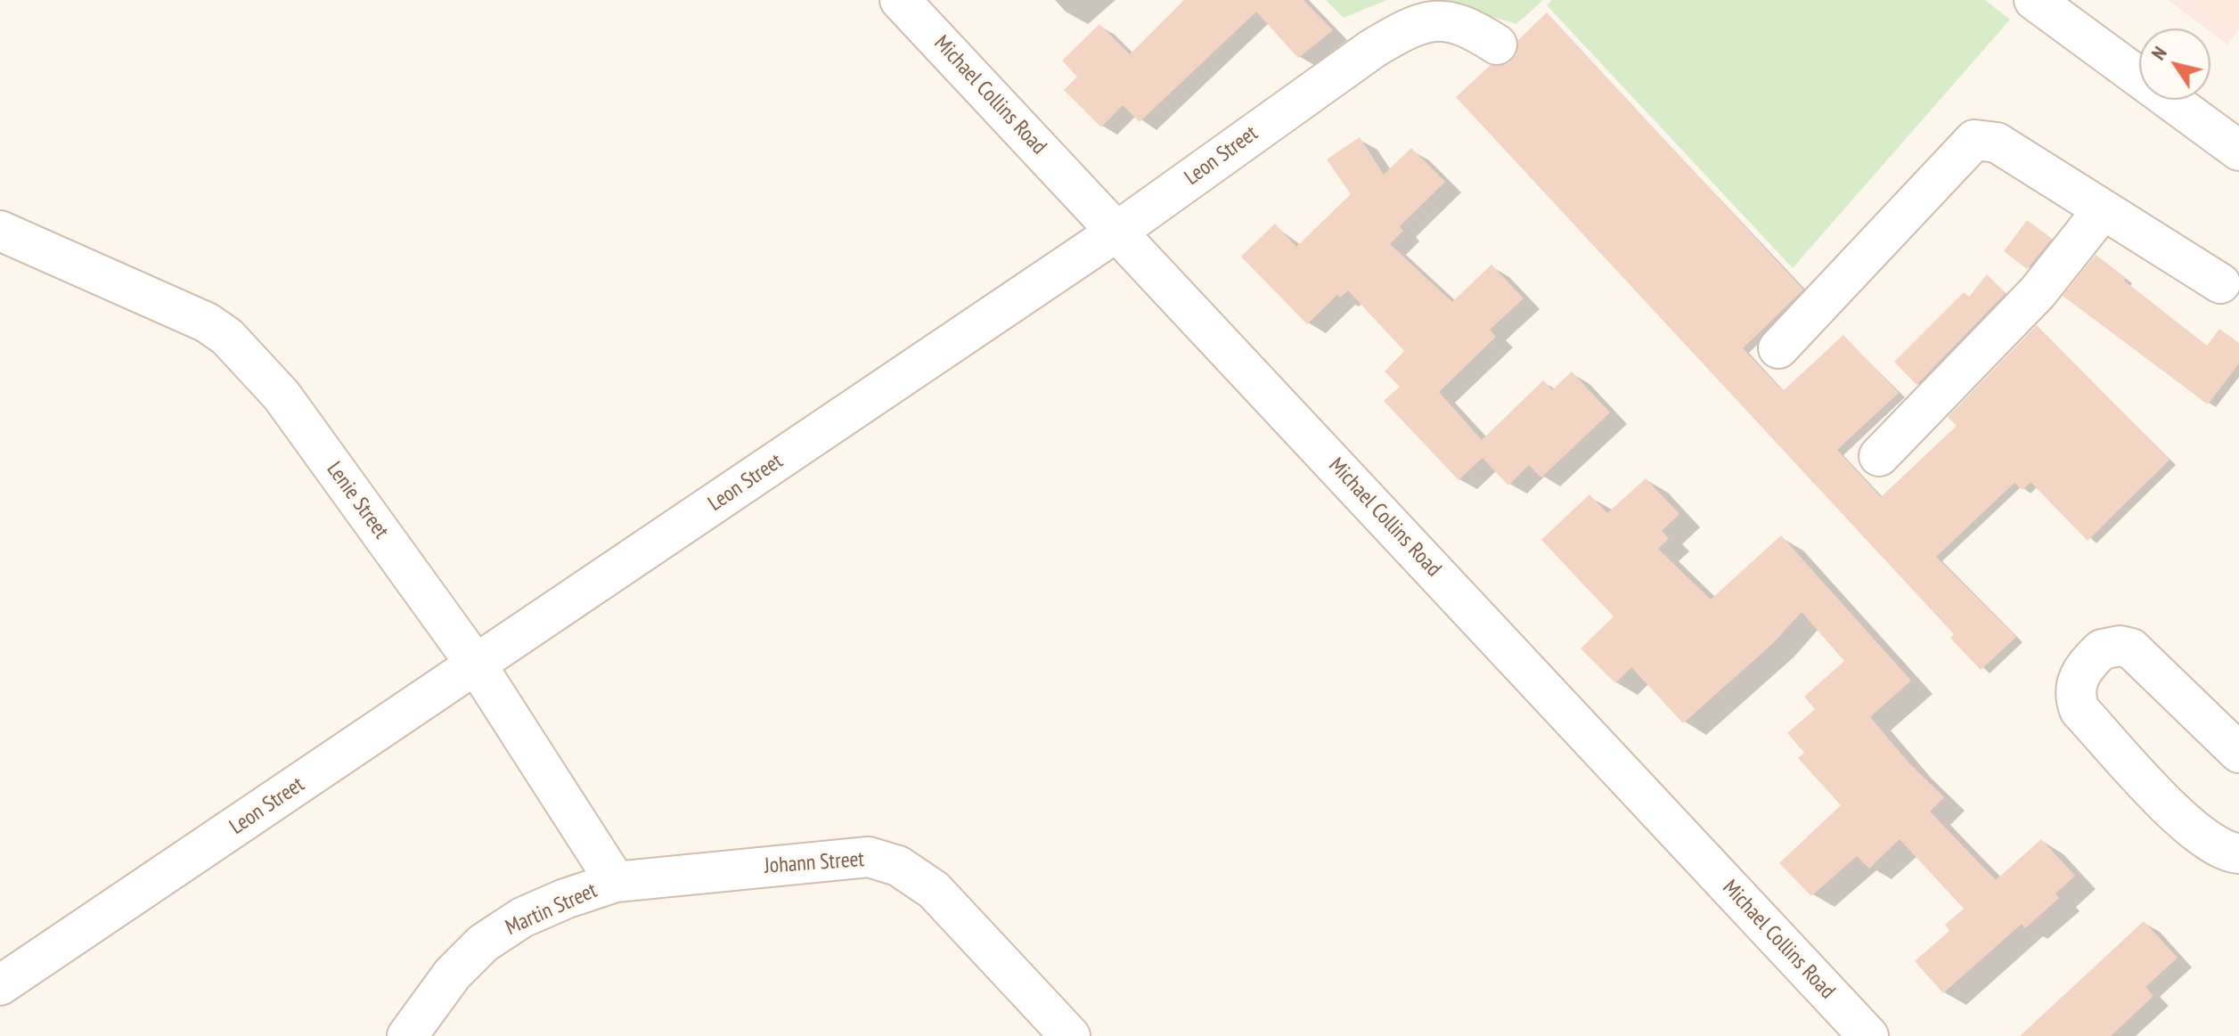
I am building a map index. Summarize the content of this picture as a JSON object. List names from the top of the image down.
{
  "streets": {
    "street": [
      "Michael Collins Road",
      "Leon Street",
      "Lenie Street",
      "Johann Street",
      "Martin Street"
    ]
  },
  "crossings": [
    ["Michael Collins Road", "Leon Street"],
    ["Leon Street", "Lenie Street"],
    ["Lenie Street", "Johann Street"],
    ["Lenie Street", "Martin Street"],
    ["Johann Street", "Martin Street"]
  ],
  "north": "top left"
}
